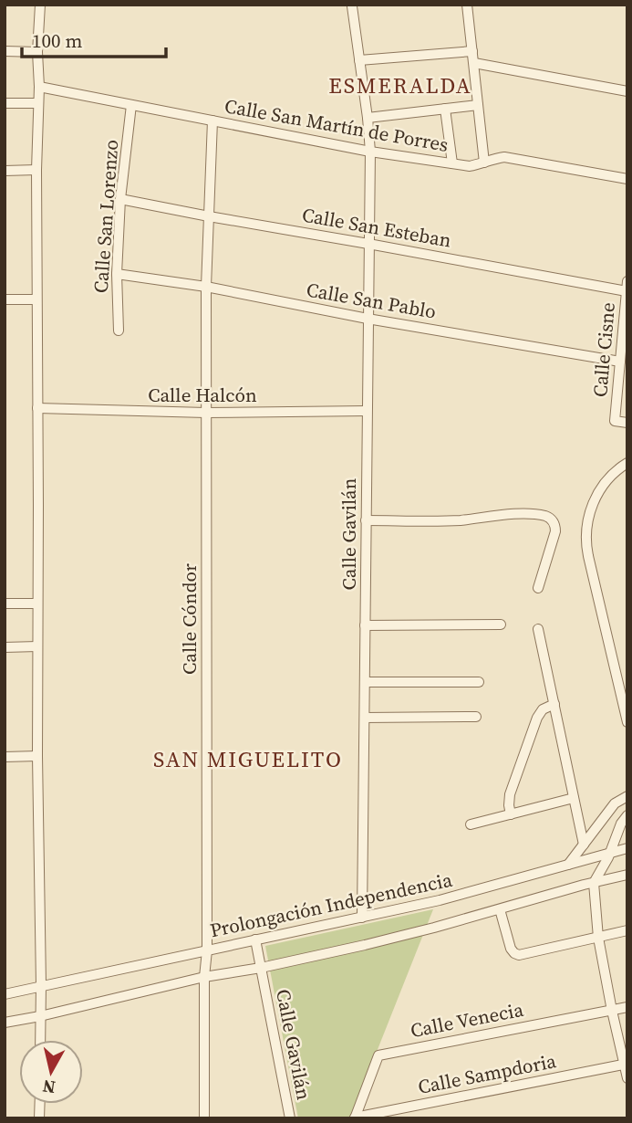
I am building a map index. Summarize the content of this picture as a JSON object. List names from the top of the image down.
{
  "streets": {
    "street": [
      "Calle San Martín de Porres",
      "Calle San Lorenzo",
      "Calle San Esteban",
      "Calle San Pablo",
      "Calle Cisne",
      "Calle Halcón",
      "Calle Gavilán",
      "Calle Cóndor",
      "Prolongación Independencia",
      "Calle Venecia",
      "Calle Sampdoria"
    ]
  },
  "crossings": [
    ["Calle San Martín de Porres", "Calle San Lorenzo"],
    ["Calle San Martín de Porres", "Calle Gavilán"],
    ["Calle San Martín de Porres", "Calle Cóndor"],
    ["Calle San Lorenzo", "Calle San Esteban"],
    ["Calle San Lorenzo", "Calle San Pablo"],
    ["Calle San Esteban", "Calle Cisne"],
    ["Calle San Esteban", "Calle Gavilán"],
    ["Calle San Esteban", "Calle Cóndor"],
    ["Calle San Pablo", "Calle Cisne"],
    ["Calle San Pablo", "Calle Gavilán"],
    ["Calle San Pablo", "Calle Cóndor"],
    ["Calle Halcón", "Calle Gavilán"],
    ["Calle Halcón", "Calle Cóndor"],
    ["Calle Gavilán", "Prolongación Independencia"],
    ["Calle Cóndor", "Prolongación Independencia"],
    ["Calle Venecia", "Calle Sampdoria"]
  ],
  "districts": ["ESMERALDA", "SAN MIGUELITO"],
  "scale_bar": "100 m",
  "north": "bottom"
}
